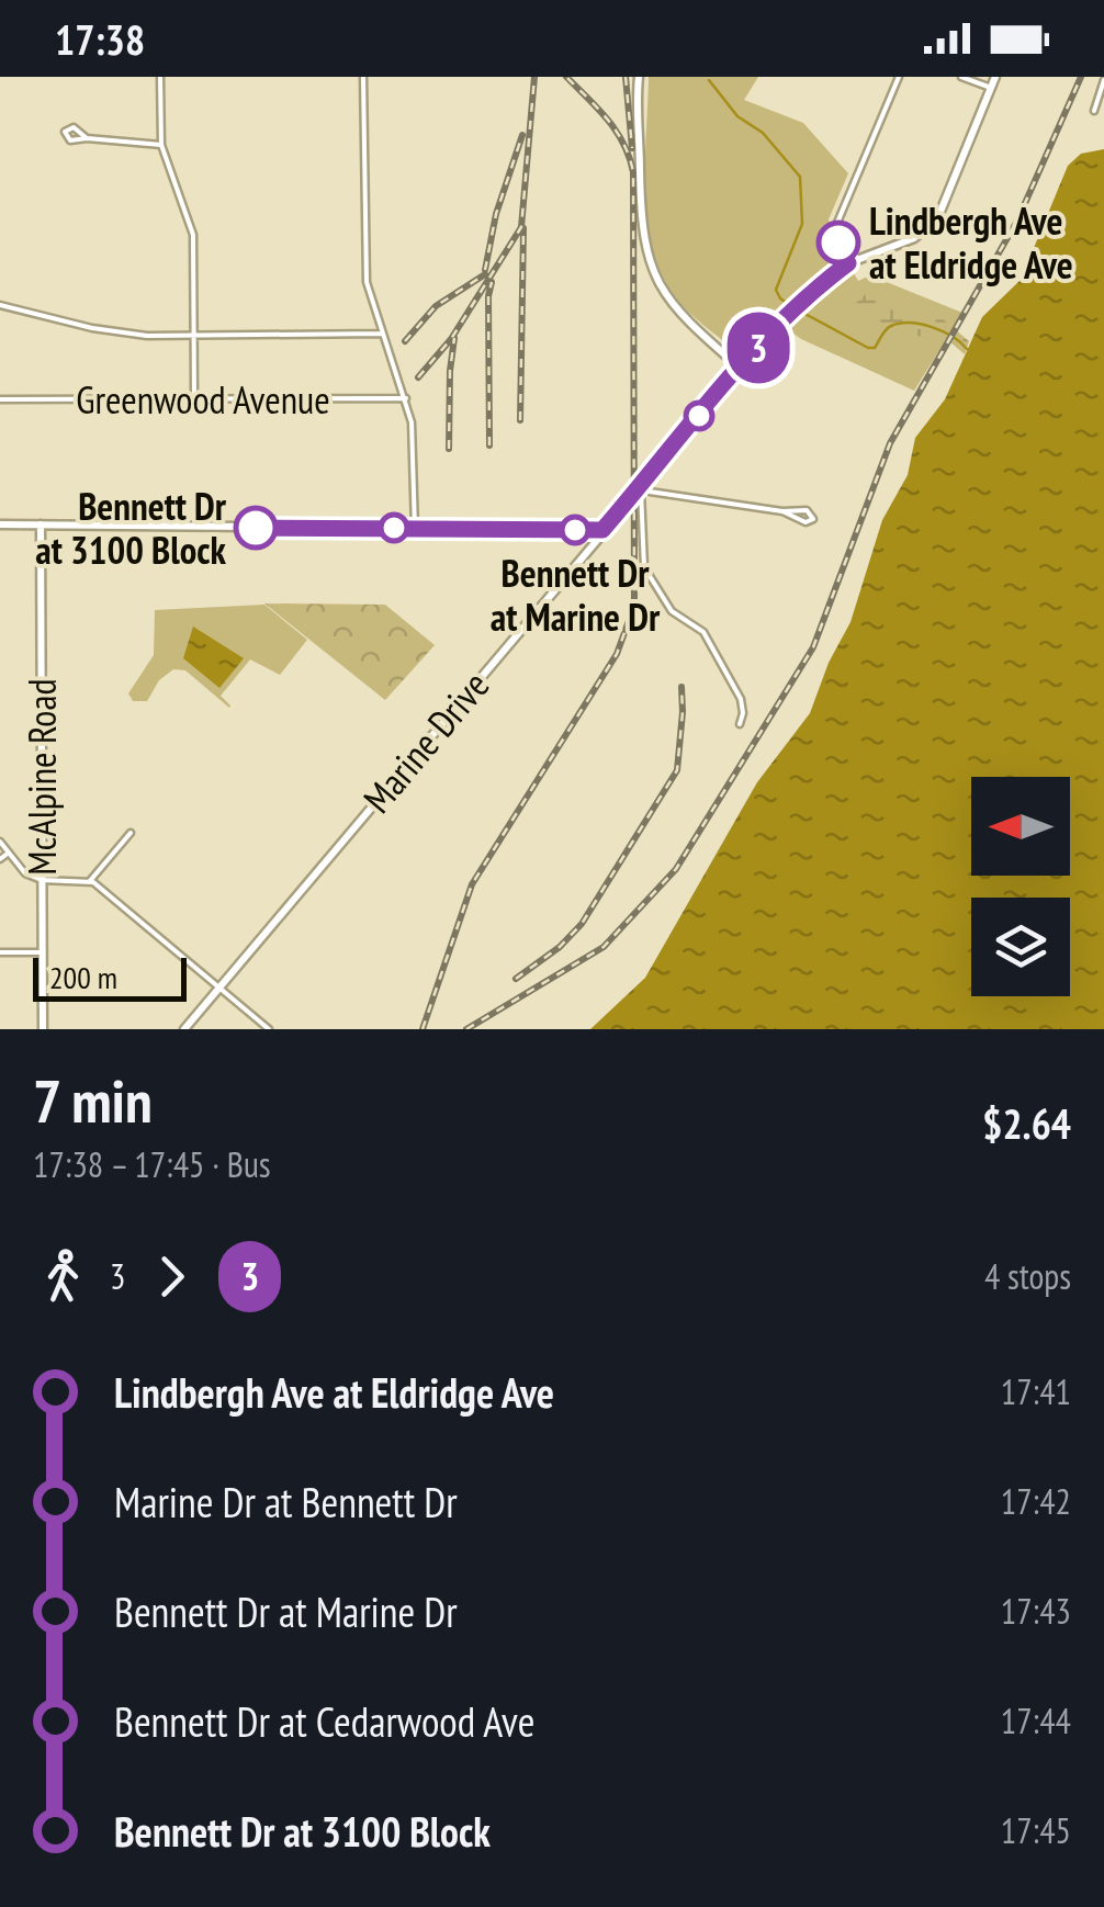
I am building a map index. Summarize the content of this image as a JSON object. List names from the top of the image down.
{
  "streets": {
    "main road": ["Marine Drive", "McAlpine Road"],
    "street": ["Greenwood Avenue"]
  },
  "places": ["Lindbergh Ave at Eldridge Ave", "Bennett Dr at 3100 Block", "Bennett Dr at Marine Dr"],
  "lines": ["bus line 3"],
  "scale_bar": "200 m",
  "north": "left",
  "page": {
    "status": "17:38",
    "on_map": "3",
    "scale": "200 m",
    "heading": ["7 min", "17:38 – 17:45 · Bus", "$2.64"],
    "legs": ["3", "3", "4 stops"],
    "list": [
      {
        "name": "Lindbergh Ave at Eldridge Ave",
        "value": "17:41"
      },
      {
        "name": "Marine Dr at Bennett Dr",
        "value": "17:42"
      },
      {
        "name": "Bennett Dr at Marine Dr",
        "value": "17:43"
      },
      {
        "name": "Bennett Dr at Cedarwood Ave",
        "value": "17:44"
      },
      {
        "name": "Bennett Dr at 3100 Block",
        "value": "17:45"
      }
    ]
  }
}
